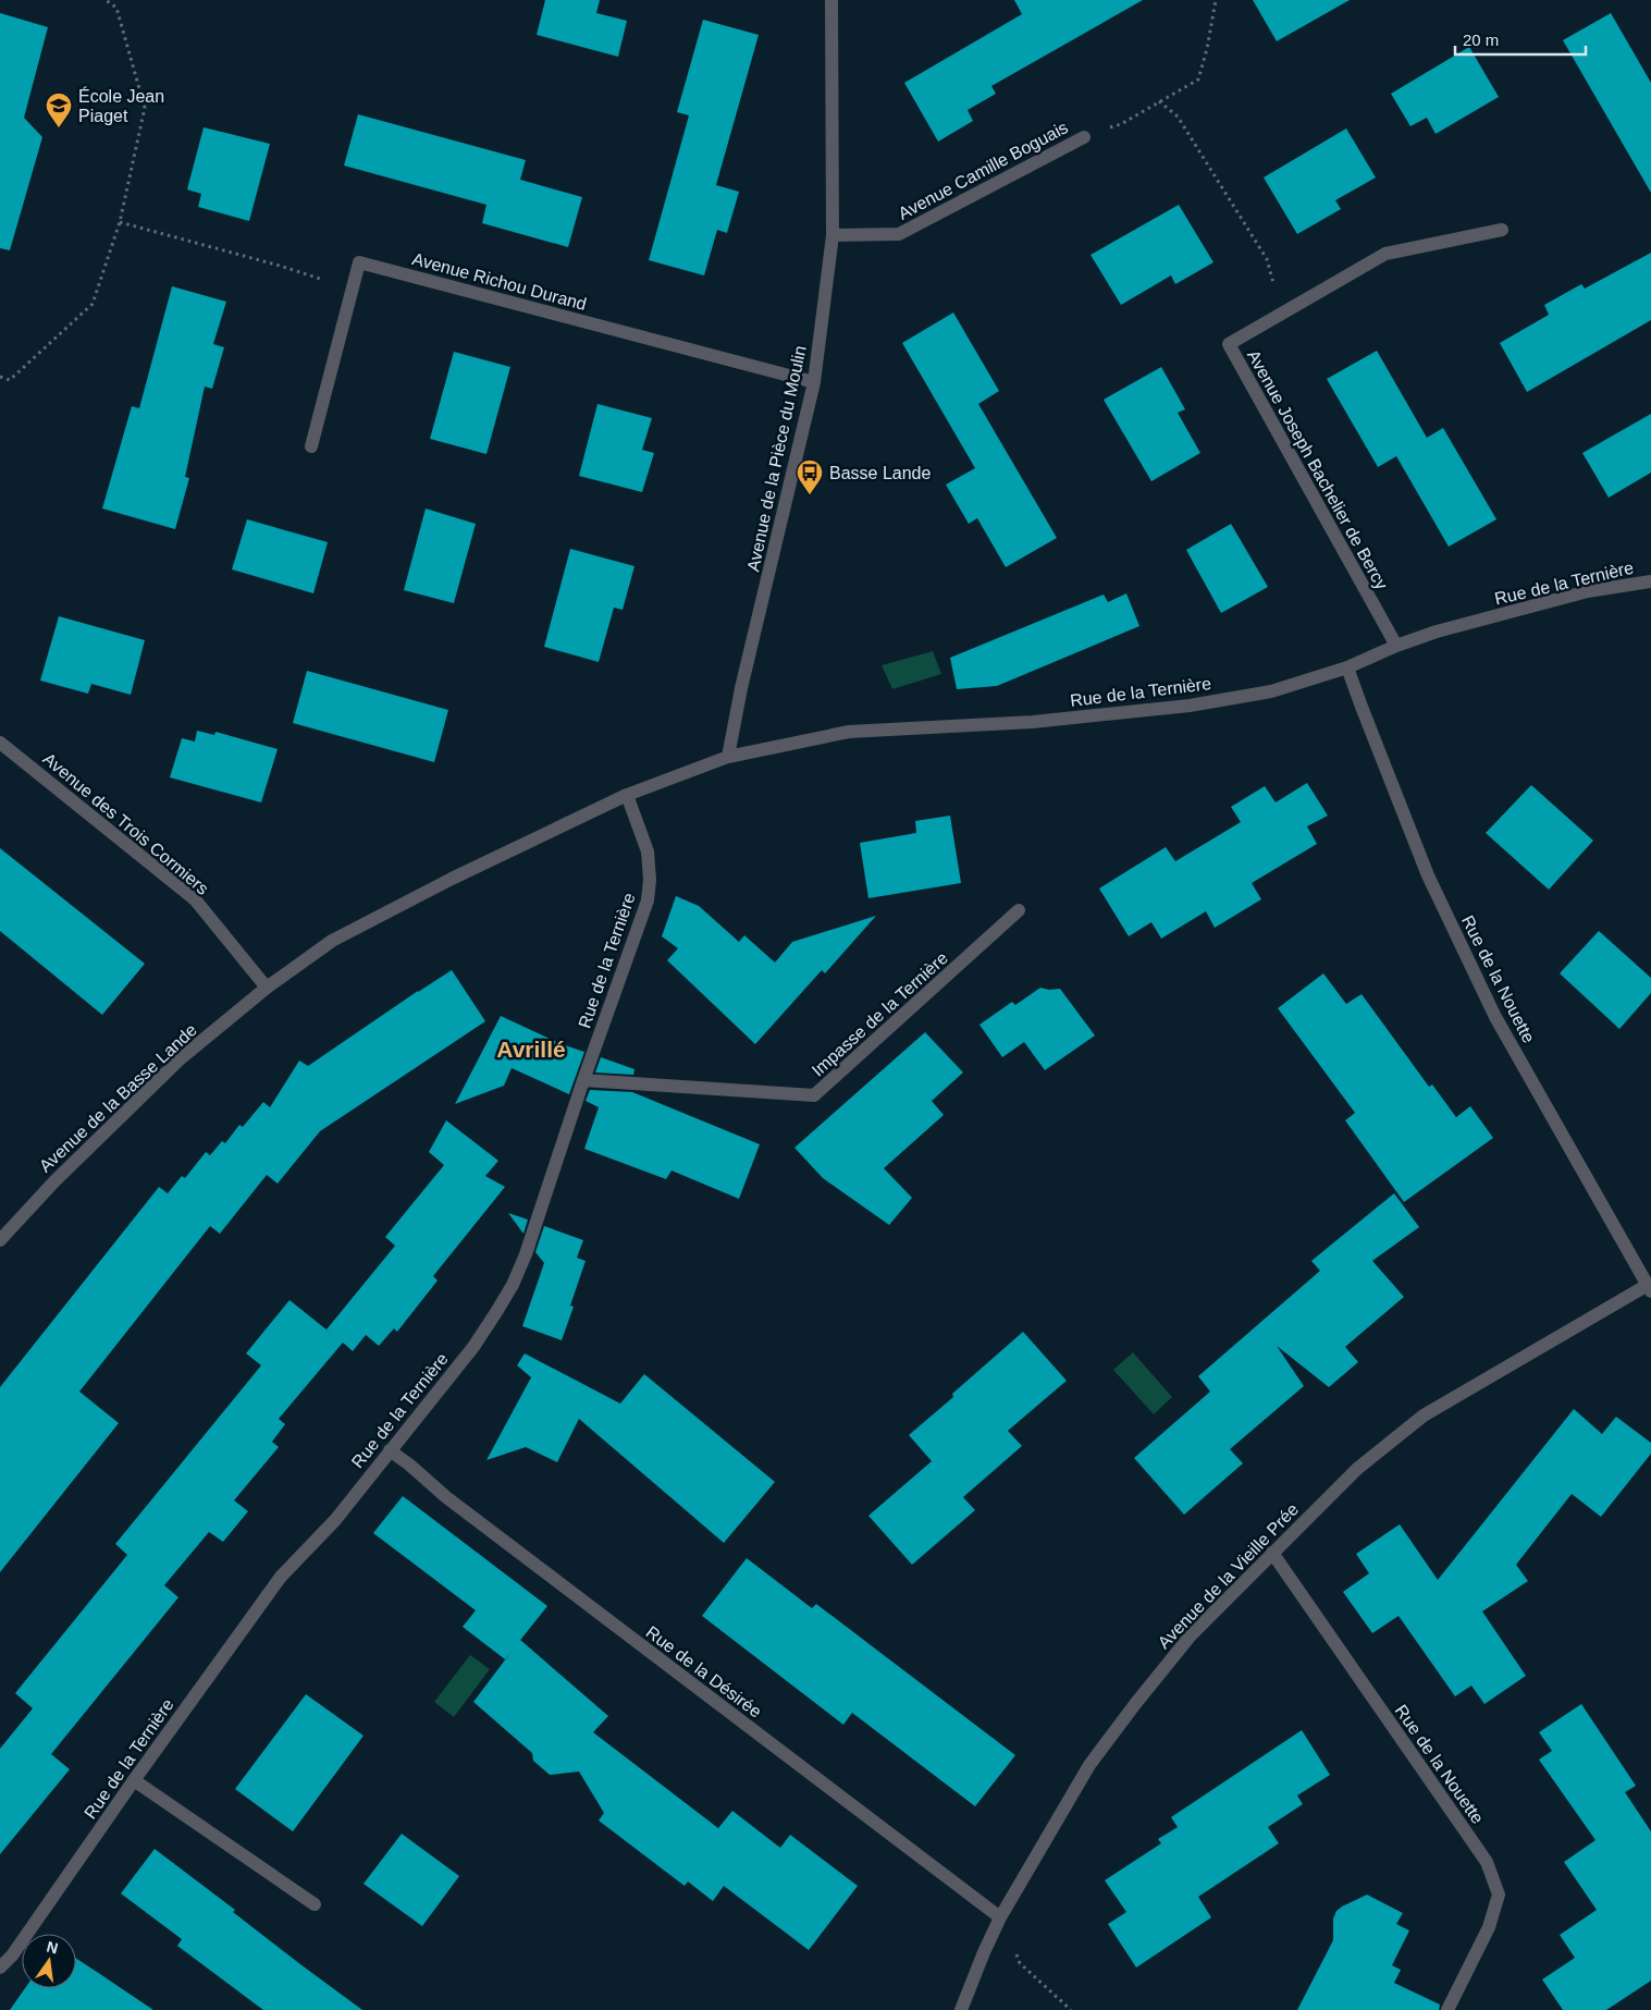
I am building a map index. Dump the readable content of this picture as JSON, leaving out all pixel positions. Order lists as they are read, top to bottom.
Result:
{
  "streets": {
    "street": [
      "Avenue Camille Boguais",
      "Avenue Richou Durand",
      "Avenue de la Pièce du Moulin",
      "Avenue Joseph Bachelier de Bercy",
      "Rue de la Ternière",
      "Avenue des Trois Cormiers",
      "Rue de la Nouette",
      "Impasse de la Ternière",
      "Avenue de la Basse Lande",
      "Avenue de la Vieille Prée",
      "Rue de la Désirée"
    ]
  },
  "crossings": [
    ["Avenue Camille Boguais", "Avenue de la Pièce du Moulin"],
    ["Avenue Richou Durand", "Avenue de la Pièce du Moulin"],
    ["Avenue de la Pièce du Moulin", "Rue de la Ternière"],
    ["Avenue Joseph Bachelier de Bercy", "Rue de la Ternière"],
    ["Rue de la Ternière", "Avenue des Trois Cormiers"],
    ["Rue de la Ternière", "Rue de la Nouette"],
    ["Rue de la Ternière", "Impasse de la Ternière"],
    ["Rue de la Ternière", "Avenue de la Basse Lande"],
    ["Rue de la Ternière", "Rue de la Désirée"],
    ["Avenue des Trois Cormiers", "Avenue de la Basse Lande"],
    ["Rue de la Nouette", "Avenue de la Vieille Prée"],
    ["Avenue de la Vieille Prée", "Rue de la Désirée"]
  ],
  "districts": ["Avrillé"],
  "places": {
    "school or university": ["École Jean Piaget"],
    "bus stop": ["Basse Lande"]
  },
  "scale_bar": "20 m",
  "north": "top"
}
